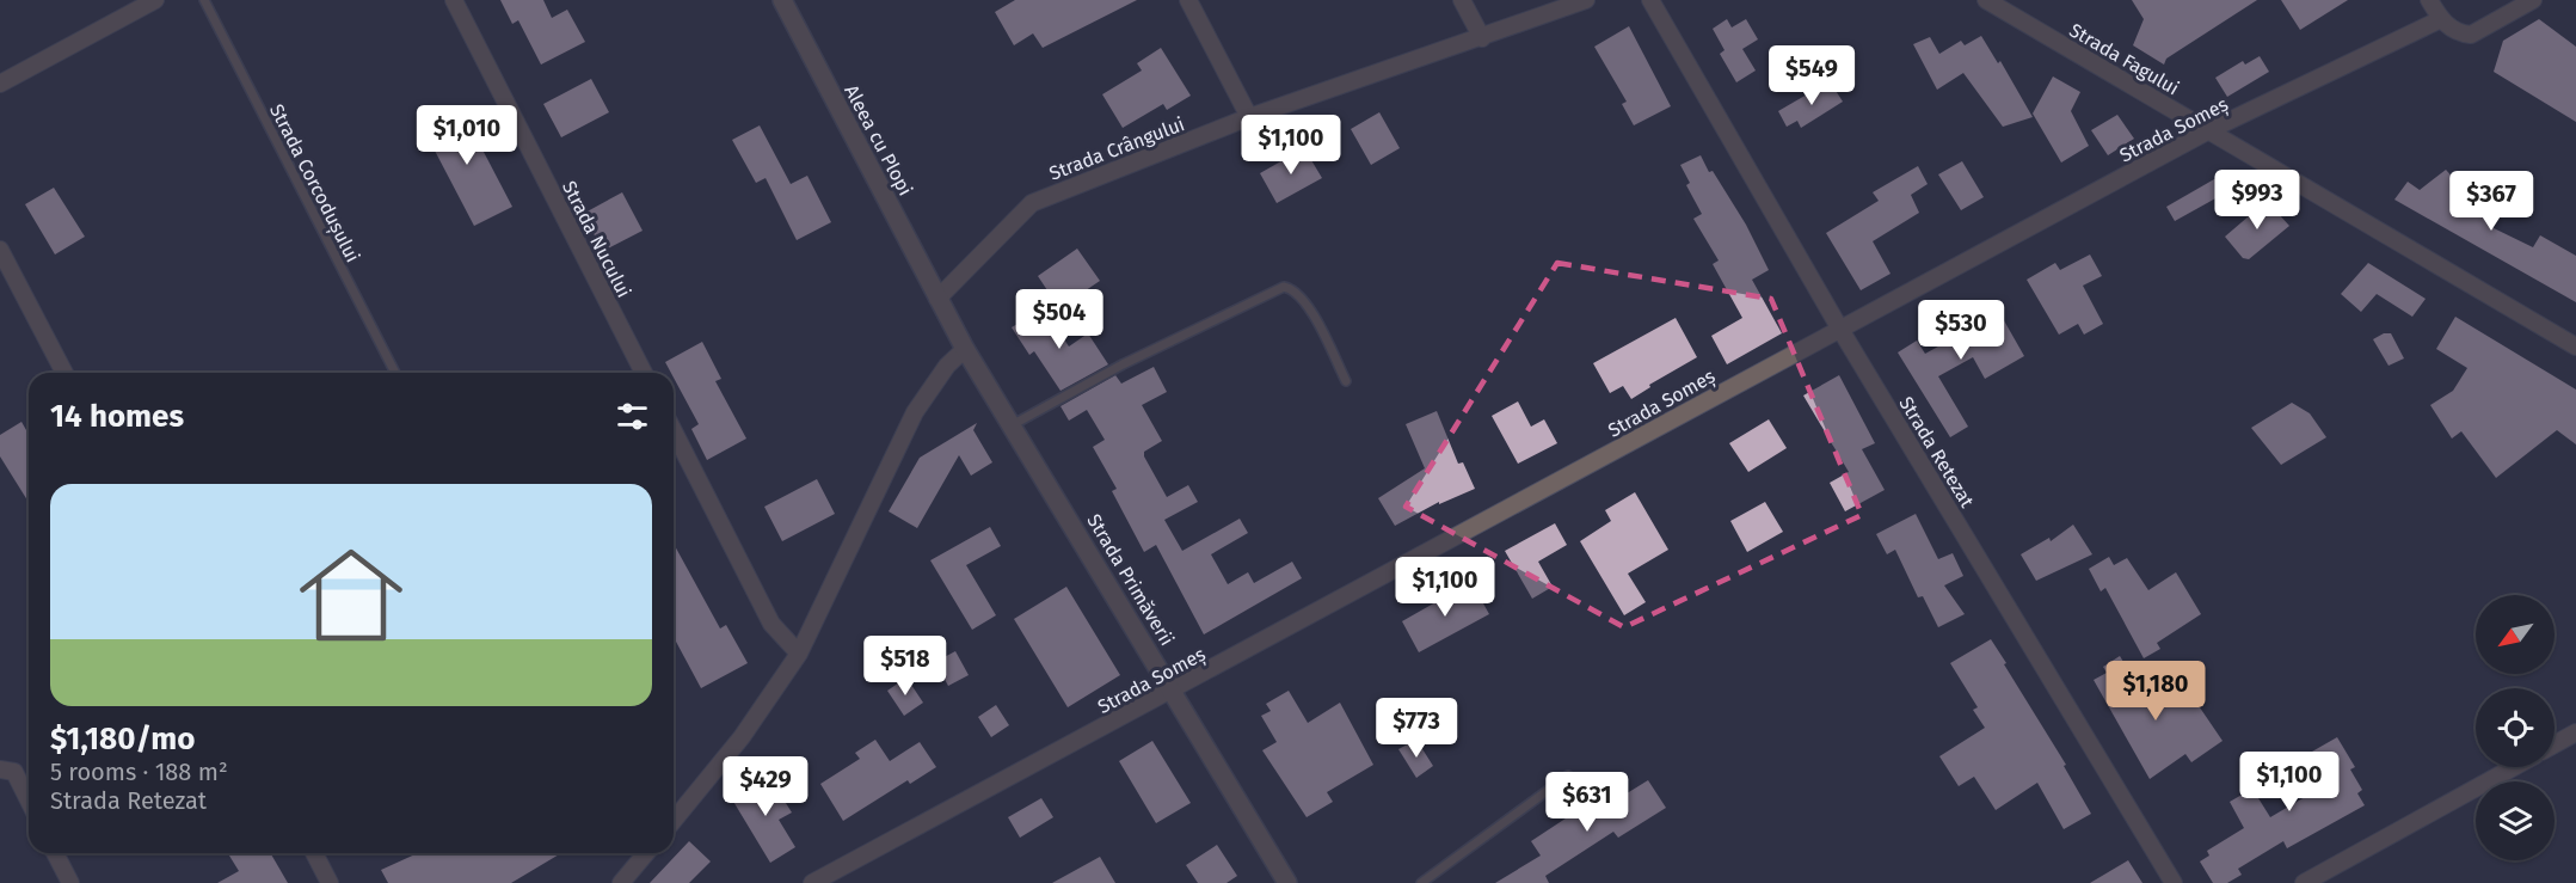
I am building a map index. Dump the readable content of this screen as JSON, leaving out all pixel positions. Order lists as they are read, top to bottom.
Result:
{
  "streets": {
    "street": [
      "Strada Fagului",
      "Strada Someș",
      "Aleea cu Plopi",
      "Strada Crângului",
      "Strada Nucului",
      "Strada Retezat",
      "Strada Primăverii"
    ],
    "lane": ["Strada Corcodușului"]
  },
  "crossings": [
    ["Strada Fagului", "Strada Someș"],
    ["Strada Someș", "Strada Retezat"],
    ["Strada Someș", "Strada Primăverii"],
    ["Aleea cu Plopi", "Strada Crângului"],
    ["Aleea cu Plopi", "Strada Primăverii"],
    ["Strada Crângului", "Strada Primăverii"]
  ],
  "north": "bottom left",
  "page": {
    "price": [
      "$549",
      "$1,010",
      "$1,100",
      "$993",
      "$367",
      "$504",
      "$530",
      "$1,100",
      "$518",
      "$1,180",
      "$773",
      "$1,100",
      "$429",
      "$631"
    ],
    "heading": "14 homes",
    "list": [
      {
        "name": "$1,180/mo",
        "note": "5 rooms · 188 m² · Strada Retezat"
      }
    ]
  }
}
